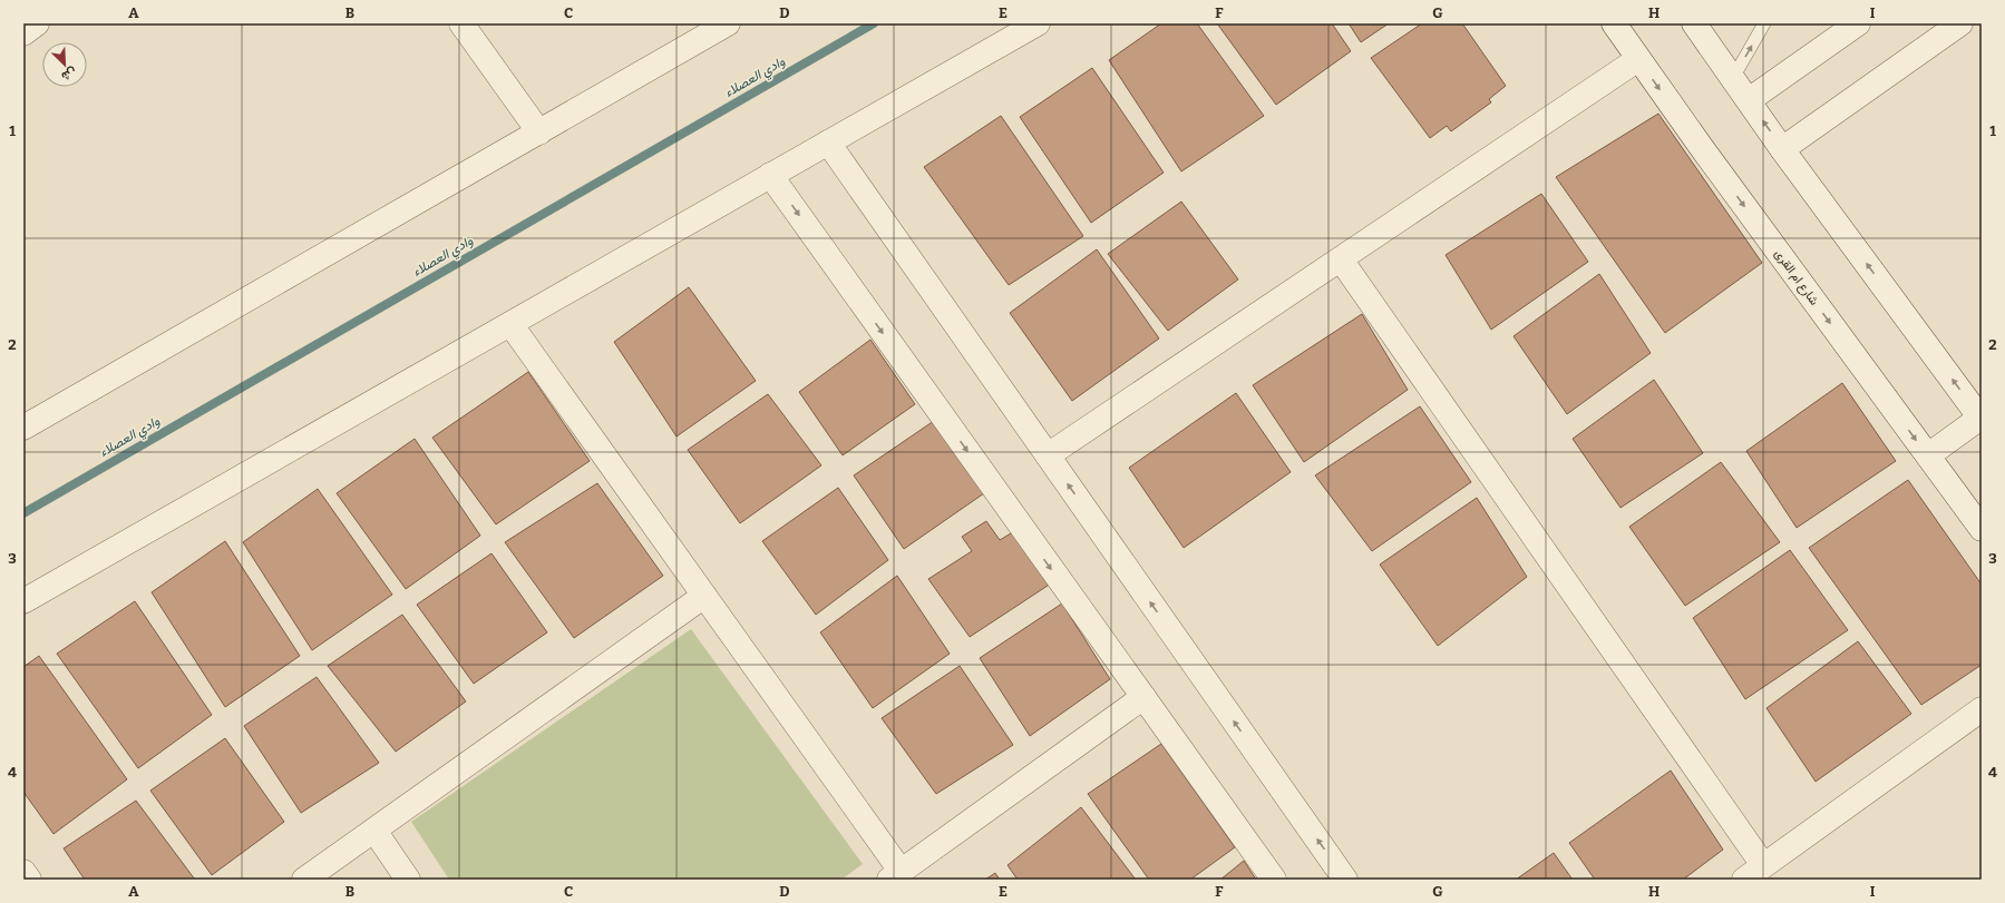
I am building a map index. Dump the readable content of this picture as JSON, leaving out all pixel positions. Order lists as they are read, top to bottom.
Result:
{
  "streets": {
    "street": ["شارع ام القرى"]
  },
  "water": ["وادي العصلاء"],
  "north": "bottom right",
  "grid": {
    "columns": [
      "A",
      "B",
      "C",
      "D",
      "E",
      "F",
      "G",
      "H",
      "I"
    ],
    "rows": [
      "1",
      "2",
      "3",
      "4"
    ]
  }
}
